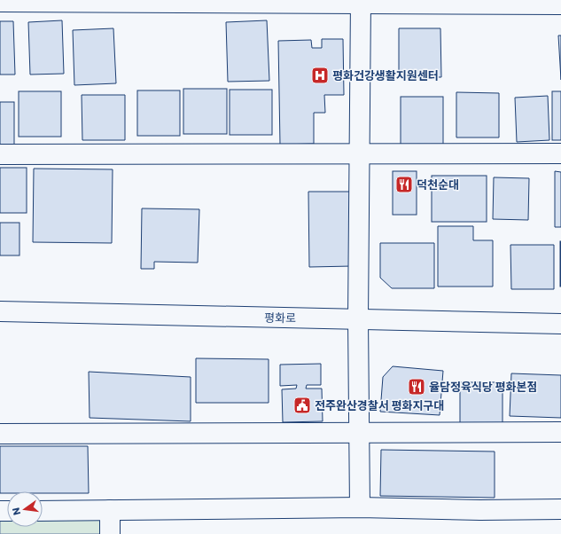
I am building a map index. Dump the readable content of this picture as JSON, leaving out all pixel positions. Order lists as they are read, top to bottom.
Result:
{
  "streets": {
    "street": ["평화로"]
  },
  "places": {
    "hospital": ["평화건강생활지원센터"],
    "restaurant": ["덕천순대", "율담정육식당 평화본점"],
    "public building": ["전주완산경찰서 평화지구대"]
  },
  "north": "left"
}
